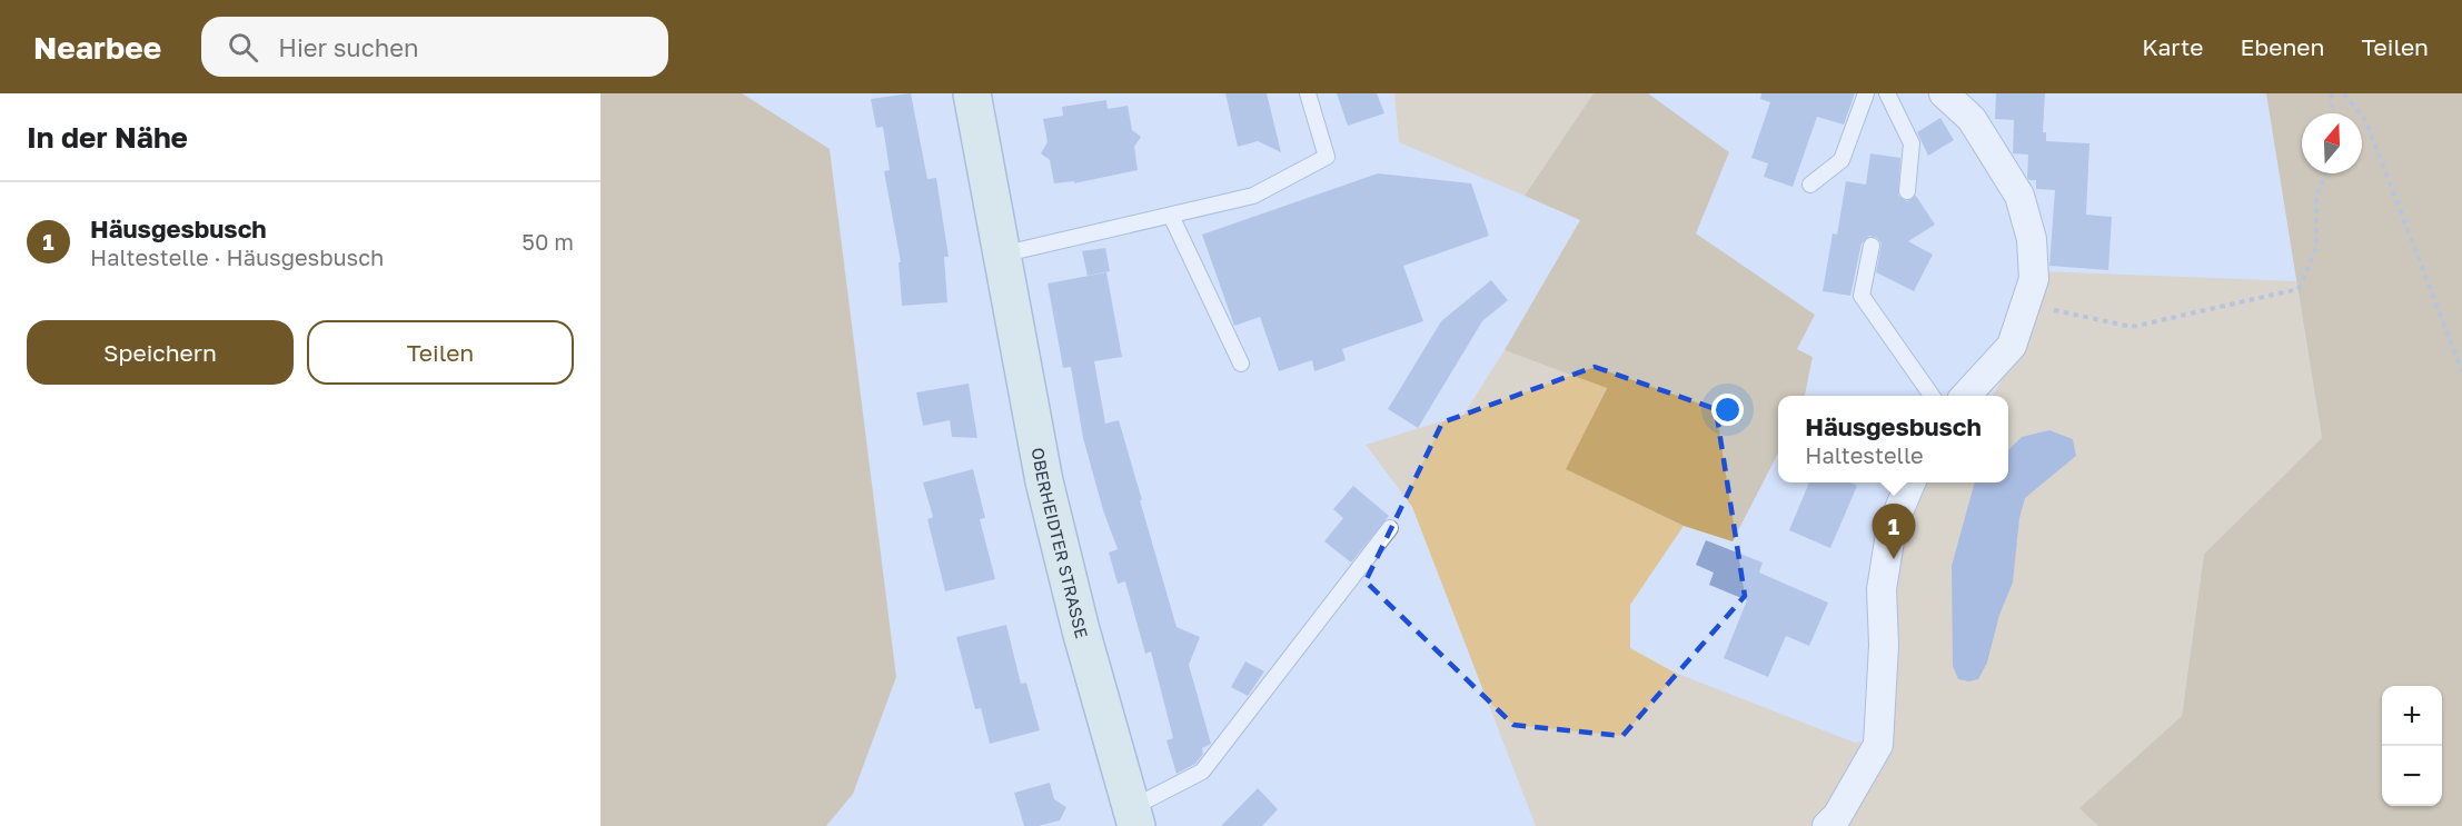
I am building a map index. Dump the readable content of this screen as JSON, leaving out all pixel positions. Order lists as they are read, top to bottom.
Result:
{
  "streets": {
    "street": ["OBERHEIDTER STRASSE"]
  },
  "north": "top",
  "page": {
    "header": "Nearbee",
    "search": "Hier suchen",
    "nav": ["Karte", "Ebenen", "Teilen"],
    "heading": "In der Nähe",
    "list": [
      {
        "mark": "1",
        "name": "Häusgesbusch",
        "note": "Haltestelle · Häusgesbusch",
        "value": "50 m"
      }
    ],
    "buttons": ["Speichern", "Teilen"],
    "popup": ["Häusgesbusch", "Haltestelle"],
    "pins": "1",
    "map_buttons": ["+", "−"]
  }
}
